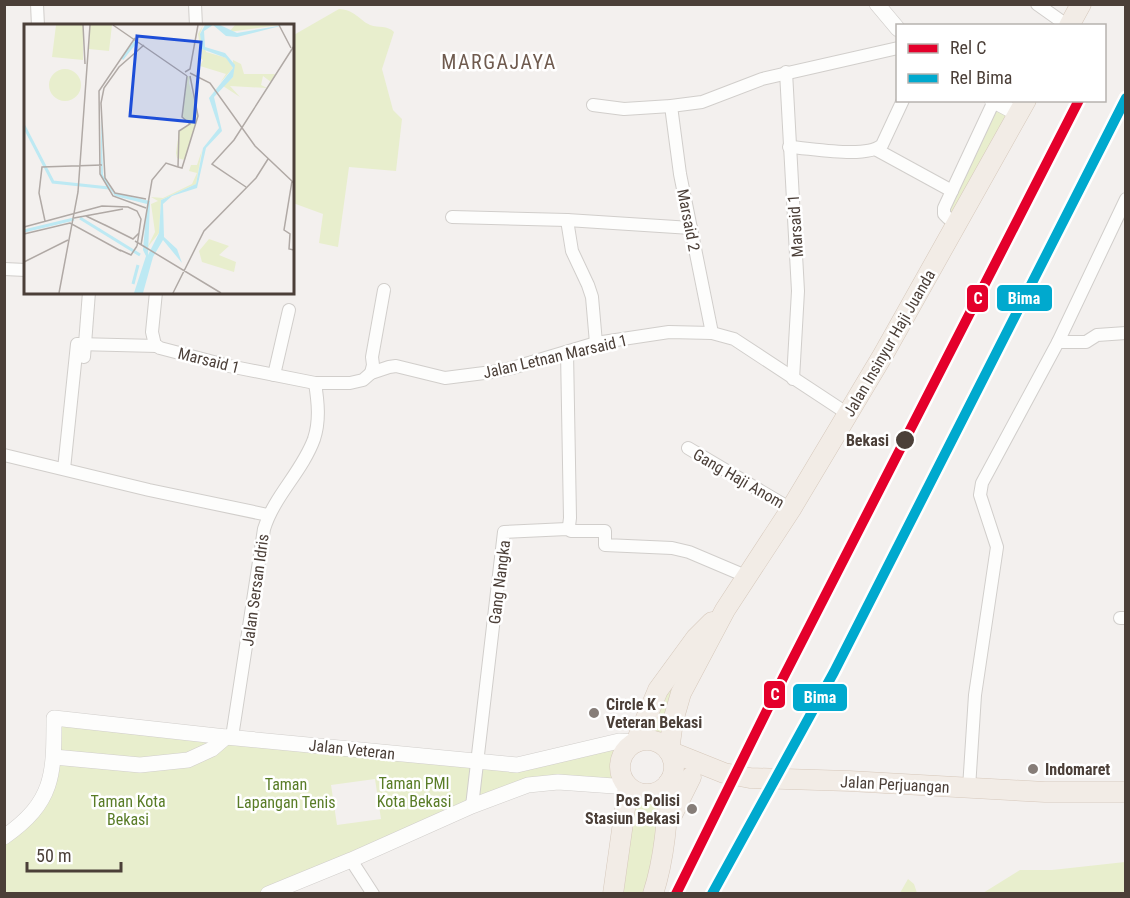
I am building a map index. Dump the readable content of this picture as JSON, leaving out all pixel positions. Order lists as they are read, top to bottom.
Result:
{
  "streets": {
    "main road": ["Jalan Insinyur Haji Juanda", "Jalan Perjuangan"],
    "street": [
      "Marsaid 2",
      "Marsaid 1",
      "Jalan Letnan Marsaid 1",
      "Gang Haji Anom",
      "Gang Nangka",
      "Jalan Sersan Idris",
      "Jalan Veteran"
    ]
  },
  "crossings": [
    ["Marsaid 2", "Jalan Letnan Marsaid 1"],
    ["Marsaid 1", "Jalan Letnan Marsaid 1"],
    ["Marsaid 1", "Jalan Sersan Idris"],
    ["Jalan Insinyur Haji Juanda", "Jalan Letnan Marsaid 1"],
    ["Jalan Insinyur Haji Juanda", "Gang Haji Anom"],
    ["Jalan Insinyur Haji Juanda", "Jalan Veteran"],
    ["Jalan Insinyur Haji Juanda", "Jalan Perjuangan"],
    ["Jalan Letnan Marsaid 1", "Jalan Sersan Idris"],
    ["Gang Nangka", "Jalan Veteran"],
    ["Jalan Sersan Idris", "Jalan Veteran"],
    ["Jalan Veteran", "Jalan Perjuangan"]
  ],
  "districts": ["MARGAJAYA"],
  "parks": ["Taman PMI Kota Bekasi", "Taman Lapangan Tenis", "Taman Kota Bekasi"],
  "places": [
    "Bekasi",
    "Circle K - Veteran Bekasi",
    "Indomaret",
    "Pos Polisi Stasiun Bekasi"
  ],
  "lines": ["rail line Bima", "rail line C"],
  "legend": ["Rel C", "Rel Bima"],
  "scale_bar": "50 m"
}
